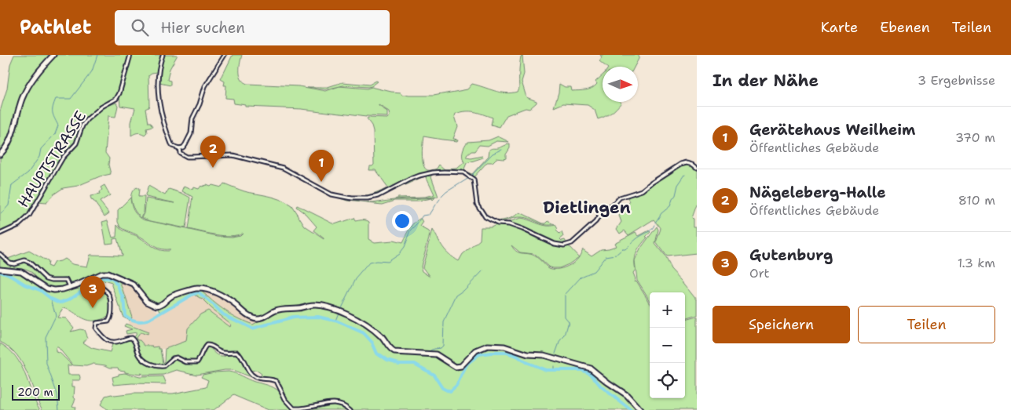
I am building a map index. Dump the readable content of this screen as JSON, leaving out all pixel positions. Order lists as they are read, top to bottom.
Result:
{
  "streets": {
    "street": ["HAUPTSTRASSE"]
  },
  "districts": ["Dietlingen"],
  "scale_bar": "200 m",
  "north": "right",
  "page": {
    "header": "Pathlet",
    "search": "Hier suchen",
    "nav": ["Karte", "Ebenen", "Teilen"],
    "heading": ["In der Nähe", "3 Ergebnisse"],
    "list": [
      {
        "mark": "1",
        "name": "Gerätehaus Weilheim",
        "note": "Öffentliches Gebäude",
        "value": "370 m"
      },
      {
        "mark": "2",
        "name": "Nägeleberg-Halle",
        "note": "Öffentliches Gebäude",
        "value": "810 m"
      },
      {
        "mark": "3",
        "name": "Gutenburg",
        "note": "Ort",
        "value": "1.3 km"
      }
    ],
    "pins": ["2", "1", "3"],
    "map_buttons": ["+", "−"],
    "buttons": ["Speichern", "Teilen"],
    "scale": "200 m"
  }
}
